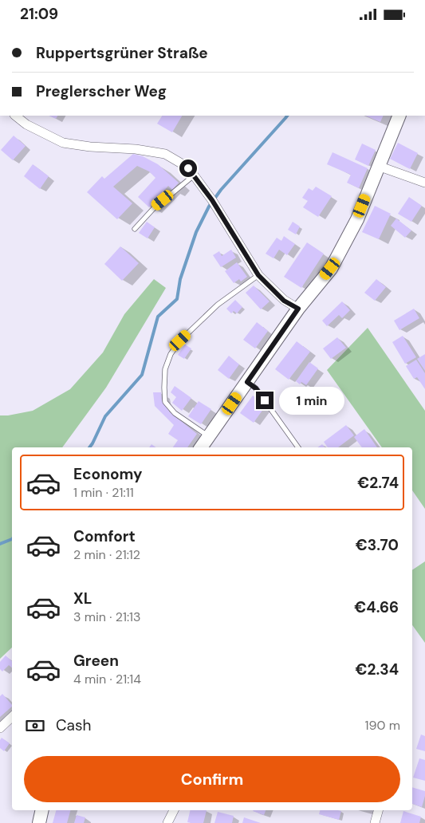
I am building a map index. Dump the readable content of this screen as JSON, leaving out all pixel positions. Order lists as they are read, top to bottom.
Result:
{
  "page": {
    "status": "21:09",
    "banner": ["Ruppertsgrüner Straße", "Preglerscher Weg"],
    "bubble": "1 min",
    "list": [
      {
        "name": "Economy",
        "note": "1 min · 21:11",
        "value": "€2.74"
      },
      {
        "name": "Comfort",
        "note": "2 min · 21:12",
        "value": "€3.70"
      },
      {
        "name": "XL",
        "note": "3 min · 21:13",
        "value": "€4.66"
      },
      {
        "name": "Green",
        "note": "4 min · 21:14",
        "value": "€2.34"
      }
    ],
    "pay": ["Cash", "190 m"],
    "buttons": "Confirm"
  }
}
